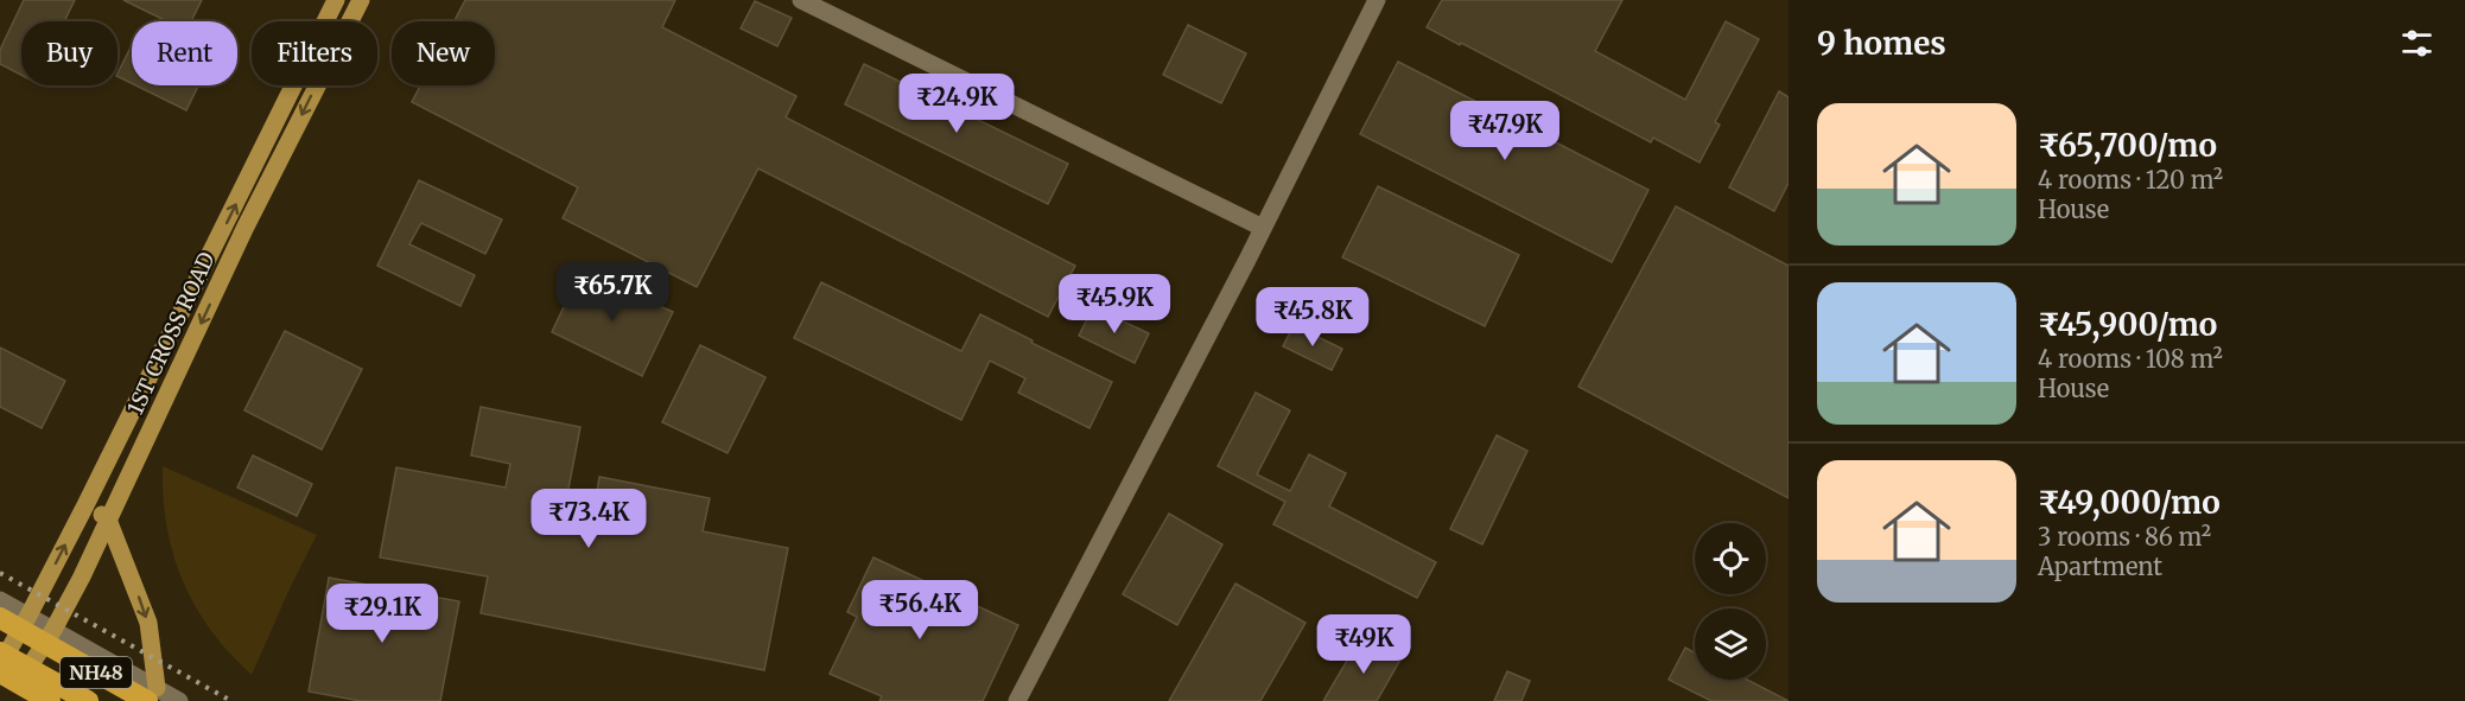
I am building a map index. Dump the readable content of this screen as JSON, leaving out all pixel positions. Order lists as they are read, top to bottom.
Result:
{
  "streets": {
    "highway": ["NH48"],
    "main road": ["1ST CROSS ROAD"]
  },
  "crossings": [
    ["1ST CROSS ROAD", "NH48"]
  ],
  "page": {
    "heading": "9 homes",
    "chip": [
      "Buy",
      "Rent",
      "Filters",
      "New"
    ],
    "price": [
      "₹24.9K",
      "₹47.9K",
      "₹65.7K",
      "₹45.9K",
      "₹45.8K",
      "₹73.4K",
      "₹56.4K",
      "₹29.1K",
      "₹49K"
    ],
    "list": [
      {
        "name": "₹65,700/mo",
        "note": "4 rooms · 120 m² · House"
      },
      {
        "name": "₹45,900/mo",
        "note": "4 rooms · 108 m² · House"
      },
      {
        "name": "₹49,000/mo",
        "note": "3 rooms · 86 m² · Apartment"
      }
    ]
  }
}
